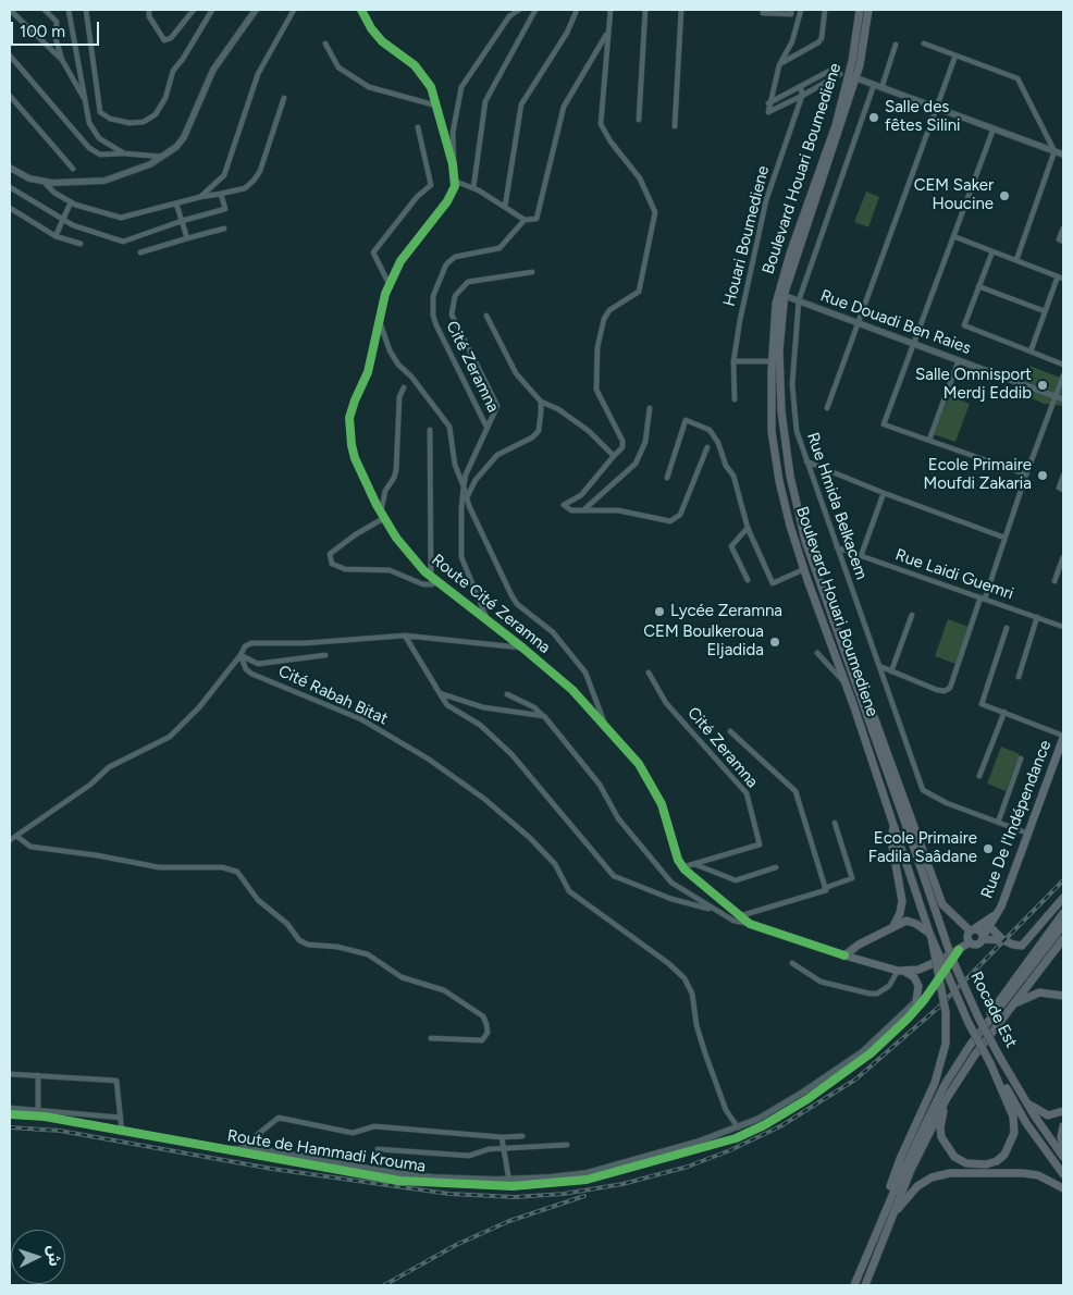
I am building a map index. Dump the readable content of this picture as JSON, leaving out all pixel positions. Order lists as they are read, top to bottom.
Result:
{
  "streets": {
    "highway": ["Boulevard Houari Boumediene", "Rocade Est"],
    "main road": ["Rue De l'Indépendance"],
    "street": [
      "Houari Boumediene",
      "Rue Douadi Ben Raies",
      "Cité Zeramna",
      "Rue Hmida Belkacem",
      "Rue Laidi Guemri",
      "Route Cité Zeramna",
      "Cité Rabah Bitat",
      "Route de Hammadi Krouma"
    ]
  },
  "crossings": [
    ["Boulevard Houari Boumediene", "Rue Douadi Ben Raies"],
    ["Boulevard Houari Boumediene", "Rocade Est"],
    ["Rue Douadi Ben Raies", "Rue Hmida Belkacem"],
    ["Cité Zeramna", "Route Cité Zeramna"],
    ["Rue Hmida Belkacem", "Rue Laidi Guemri"],
    ["Rue Hmida Belkacem", "Rue De l'Indépendance"],
    ["Route Cité Zeramna", "Cité Rabah Bitat"],
    ["Cité Rabah Bitat", "Route de Hammadi Krouma"]
  ],
  "places": [
    "Salle des fêtes Silini",
    "CEM Saker Houcine",
    "Salle Omnisport Merdj Eddib",
    "Ecole Primaire Moufdi Zakaria",
    "Lycée Zeramna",
    "CEM Boulkeroua Eljadida",
    "Ecole Primaire Fadila Saâdane"
  ],
  "scale_bar": "100 m",
  "north": "right"
}
